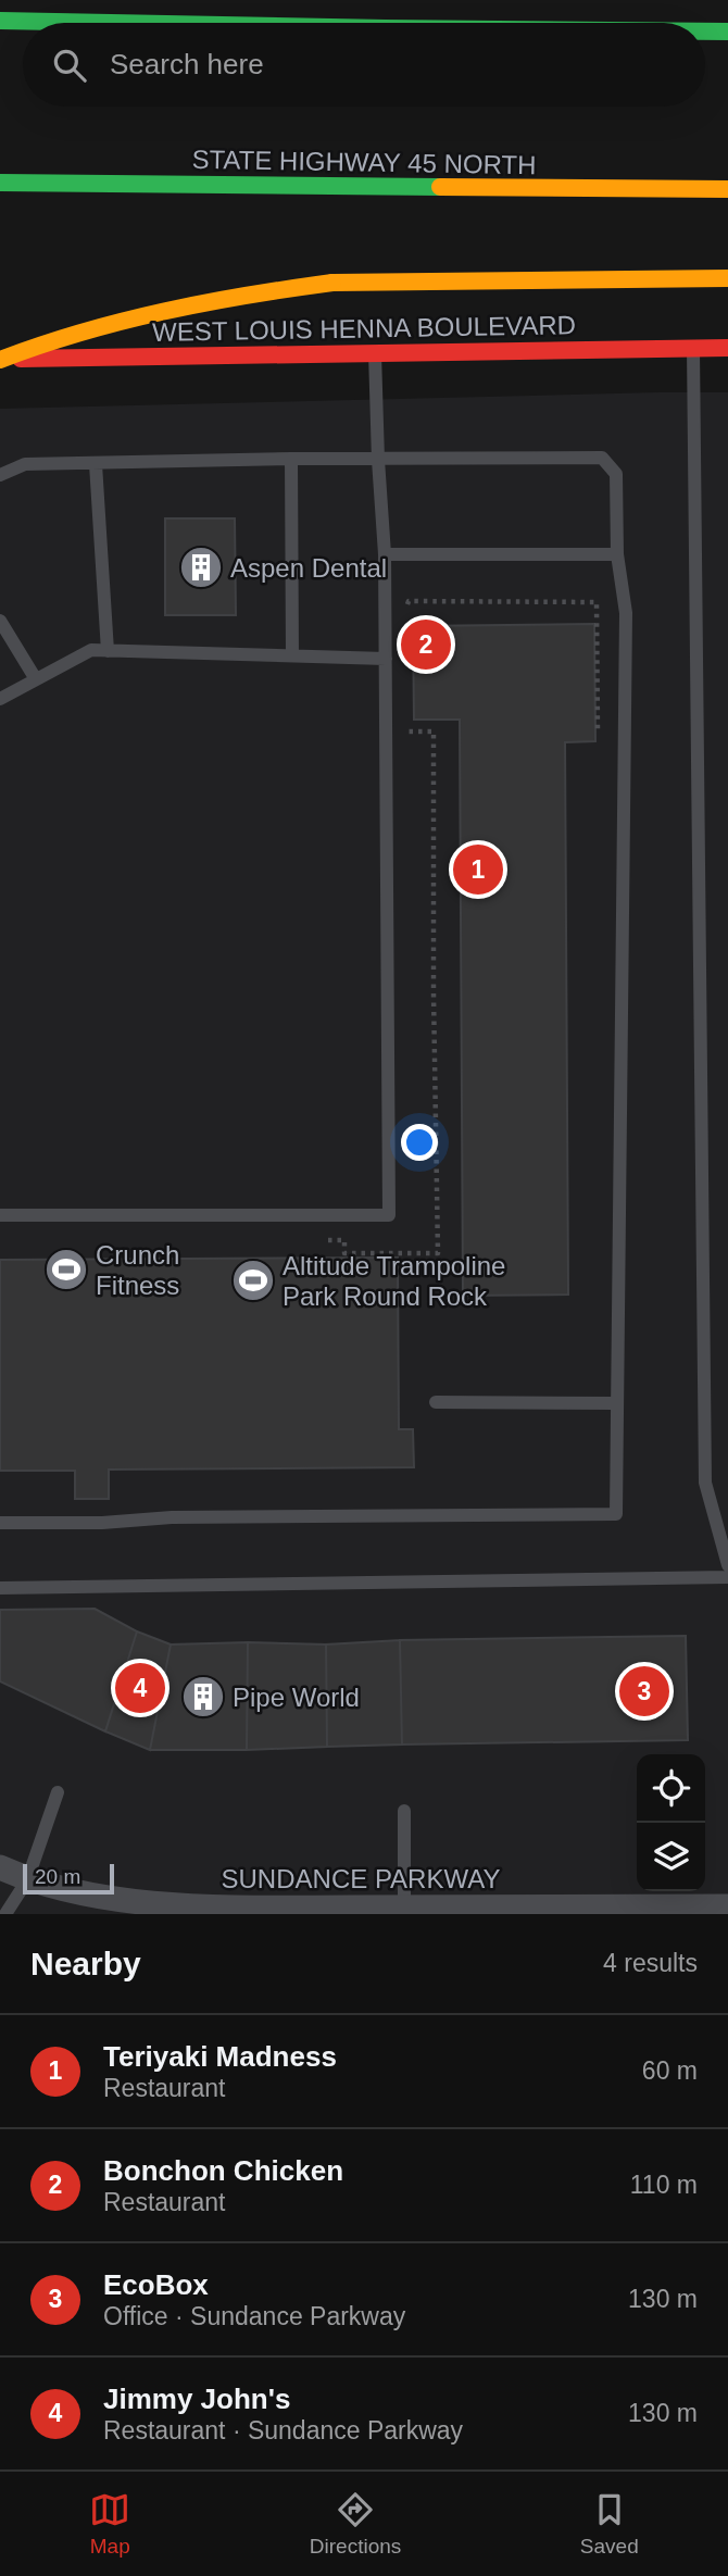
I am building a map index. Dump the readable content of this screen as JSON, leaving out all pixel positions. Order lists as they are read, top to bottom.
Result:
{
  "streets": {
    "main road": ["STATE HIGHWAY 45 NORTH", "WEST LOUIS HENNA BOULEVARD"],
    "street": ["SUNDANCE PARKWAY"]
  },
  "places": {
    "building": ["Aspen Dental", "Pipe World"],
    "sports": ["Crunch Fitness", "Altitude Trampoline Park Round Rock"]
  },
  "scale_bar": "20 m",
  "page": {
    "search": "Search here",
    "pins": [
      "2",
      "1",
      "4",
      "3"
    ],
    "scale": "20 m",
    "heading": ["Nearby", "4 results"],
    "list": [
      {
        "mark": "1",
        "name": "Teriyaki Madness",
        "note": "Restaurant",
        "value": "60 m"
      },
      {
        "mark": "2",
        "name": "Bonchon Chicken",
        "note": "Restaurant",
        "value": "110 m"
      },
      {
        "mark": "3",
        "name": "EcoBox",
        "note": "Office · Sundance Parkway",
        "value": "130 m"
      },
      {
        "mark": "4",
        "name": "Jimmy John's",
        "note": "Restaurant · Sundance Parkway",
        "value": "130 m"
      }
    ],
    "nav": ["Map", "Directions", "Saved"]
  }
}
